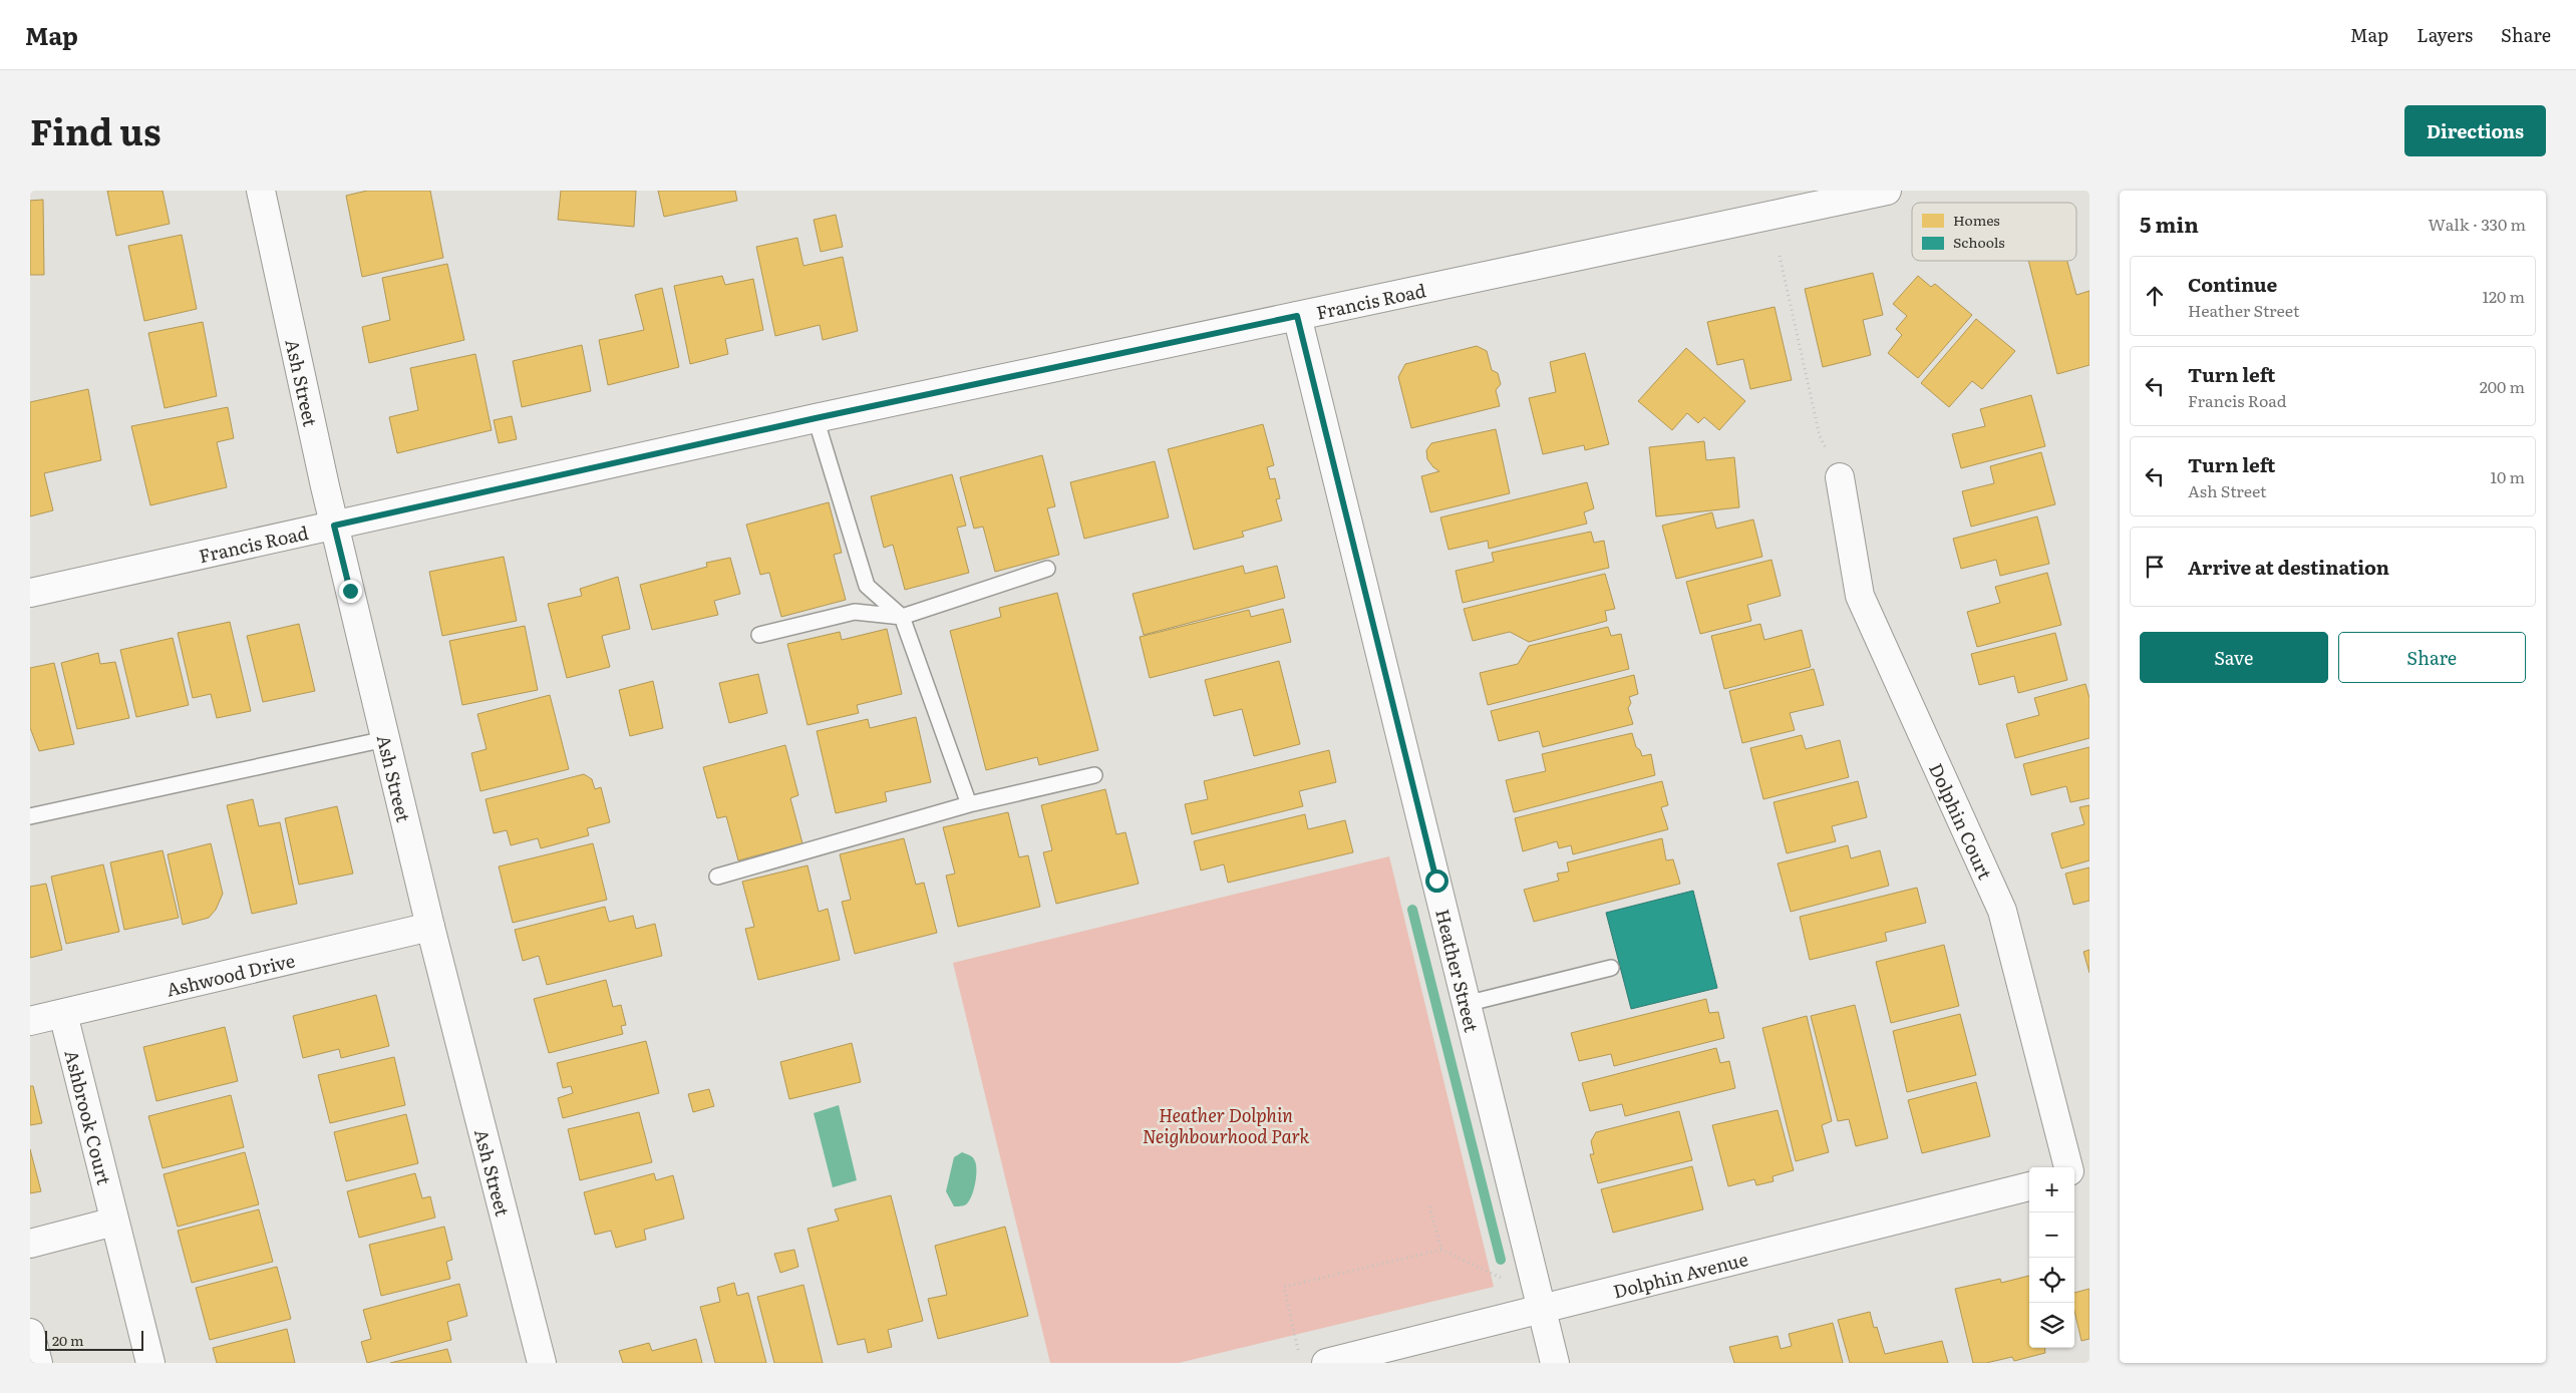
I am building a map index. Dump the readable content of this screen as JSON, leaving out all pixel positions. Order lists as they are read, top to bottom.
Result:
{
  "streets": {
    "street": [
      "Francis Road",
      "Ash Street",
      "Dolphin Court",
      "Heather Street",
      "Ashwood Drive",
      "Ashbrook Court",
      "Dolphin Avenue"
    ]
  },
  "crossings": [
    ["Francis Road", "Ash Street"],
    ["Francis Road", "Heather Street"],
    ["Ash Street", "Ashwood Drive"],
    ["Heather Street", "Dolphin Avenue"],
    ["Ashwood Drive", "Ashbrook Court"]
  ],
  "parks": ["Heather Dolphin Neighbourhood Park"],
  "legend": ["Homes", "Schools"],
  "scale_bar": "20 m",
  "page": {
    "header": "Map",
    "nav": ["Map", "Layers", "Share"],
    "title": "Find us",
    "buttons": [
      "Directions",
      ["Save", "Share"]
    ],
    "heading": ["5 min", "Walk · 330 m"],
    "list": [
      ["Continue", "Heather Street", "120 m"],
      ["Turn left", "Francis Road", "200 m"],
      ["Turn left", "Ash Street", "10 m"],
      "Arrive at destination"
    ],
    "map_buttons": ["+", "−"],
    "scale": "20 m"
  }
}
